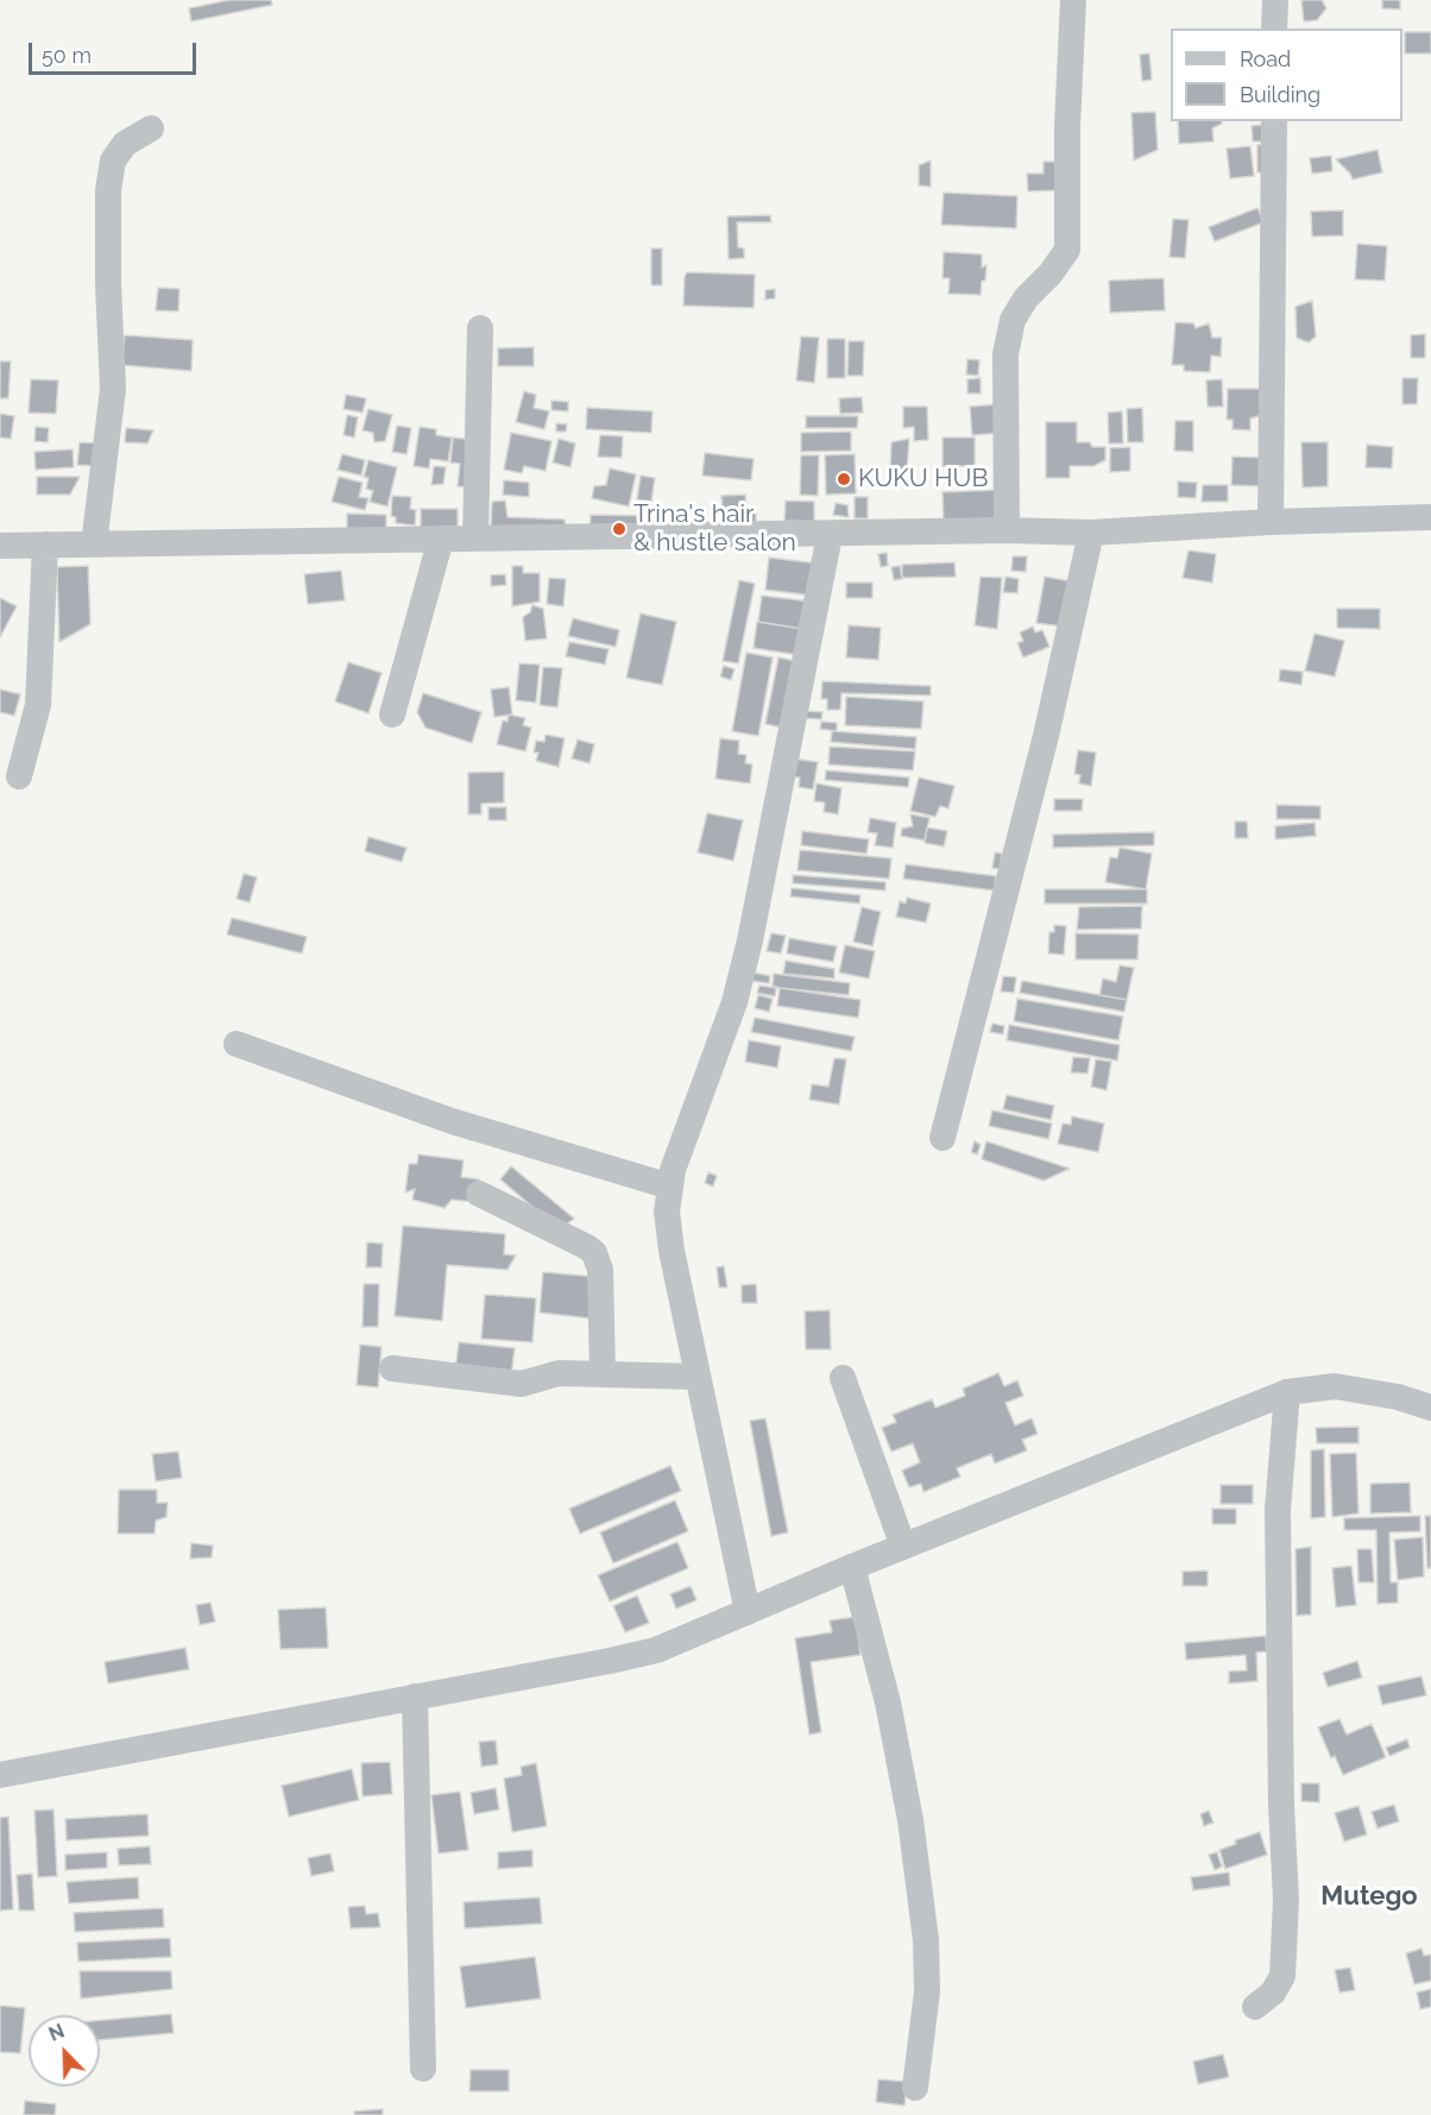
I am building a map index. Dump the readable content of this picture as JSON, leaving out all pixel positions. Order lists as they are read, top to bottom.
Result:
{
  "districts": ["Mutego"],
  "places": ["KUKU HUB", "Trina's hair & hustle salon"],
  "legend": ["Road", "Building"],
  "scale_bar": "50 m",
  "north": "top left"
}
